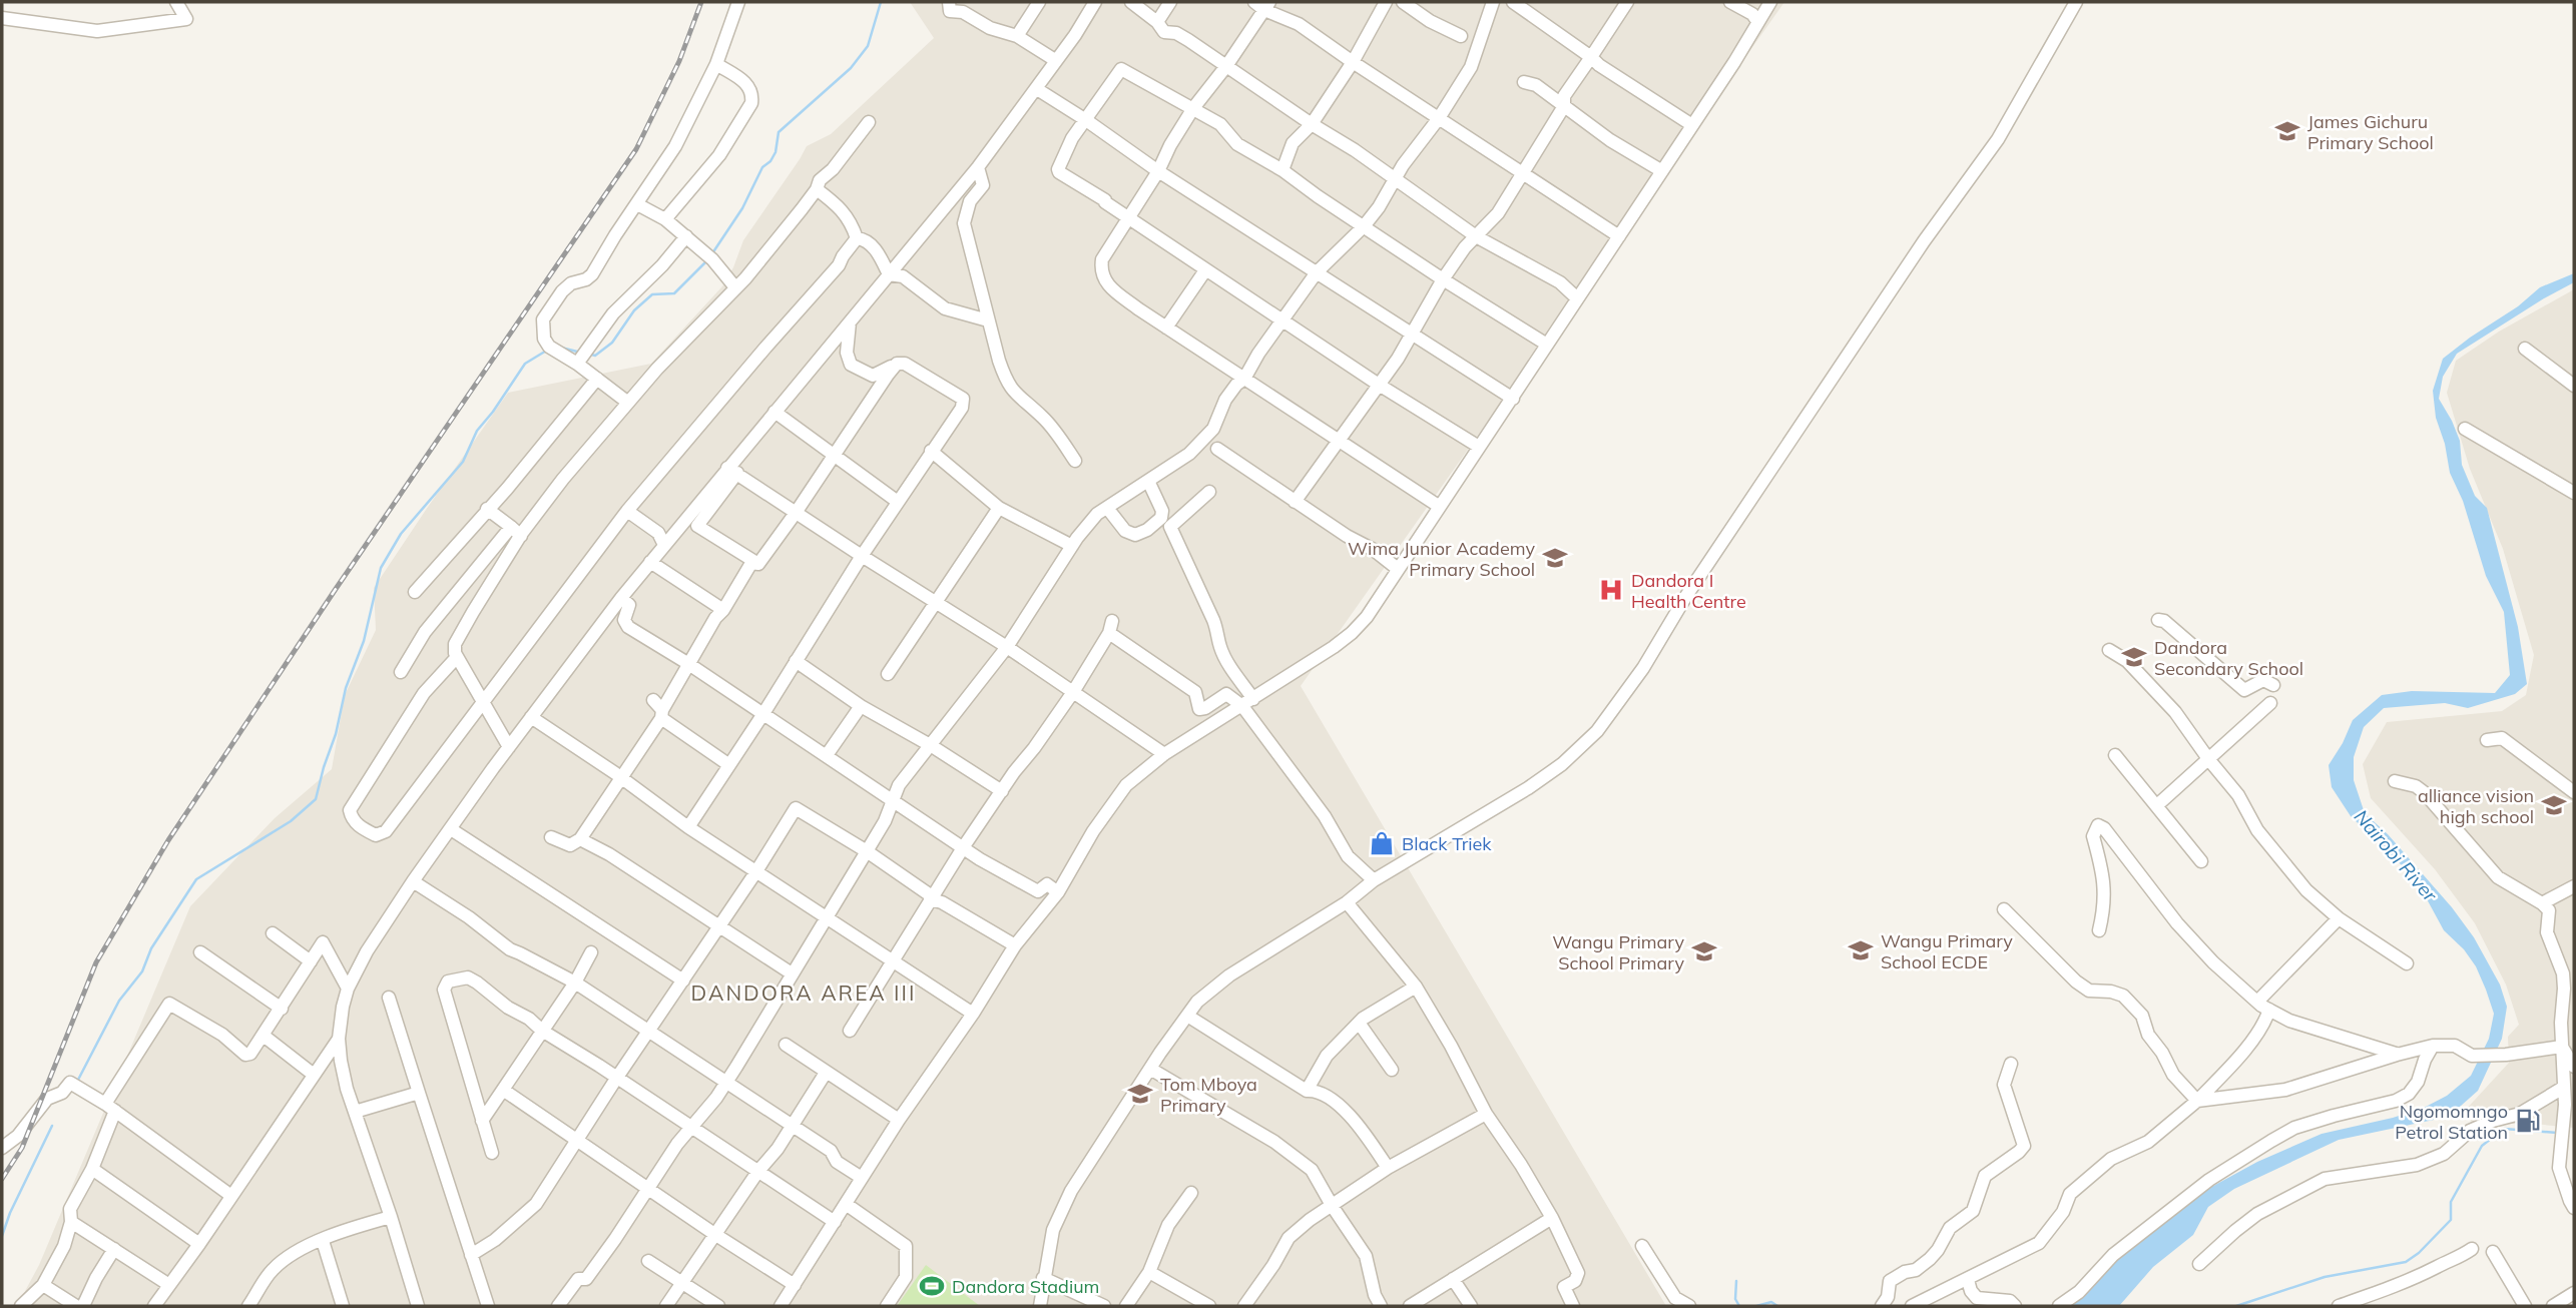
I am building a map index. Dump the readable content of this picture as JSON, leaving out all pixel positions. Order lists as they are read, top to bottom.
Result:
{
  "districts": ["DANDORA AREA III"],
  "water": ["Nairobi River"],
  "places": {
    "school or university": [
      "James Gichuru Primary School",
      "Wima Junior Academy Primary School",
      "Dandora Secondary School",
      "alliance vision high school",
      "Wangu Primary School ECDE",
      "Wangu Primary School Primary",
      "Tom Mboya Primary"
    ],
    "hospital": ["Dandora I Health Centre"],
    "shop": ["Black Triek"],
    "fuel station": ["Ngomomngo Petrol Station"],
    "sports": ["Dandora Stadium"]
  }
}
